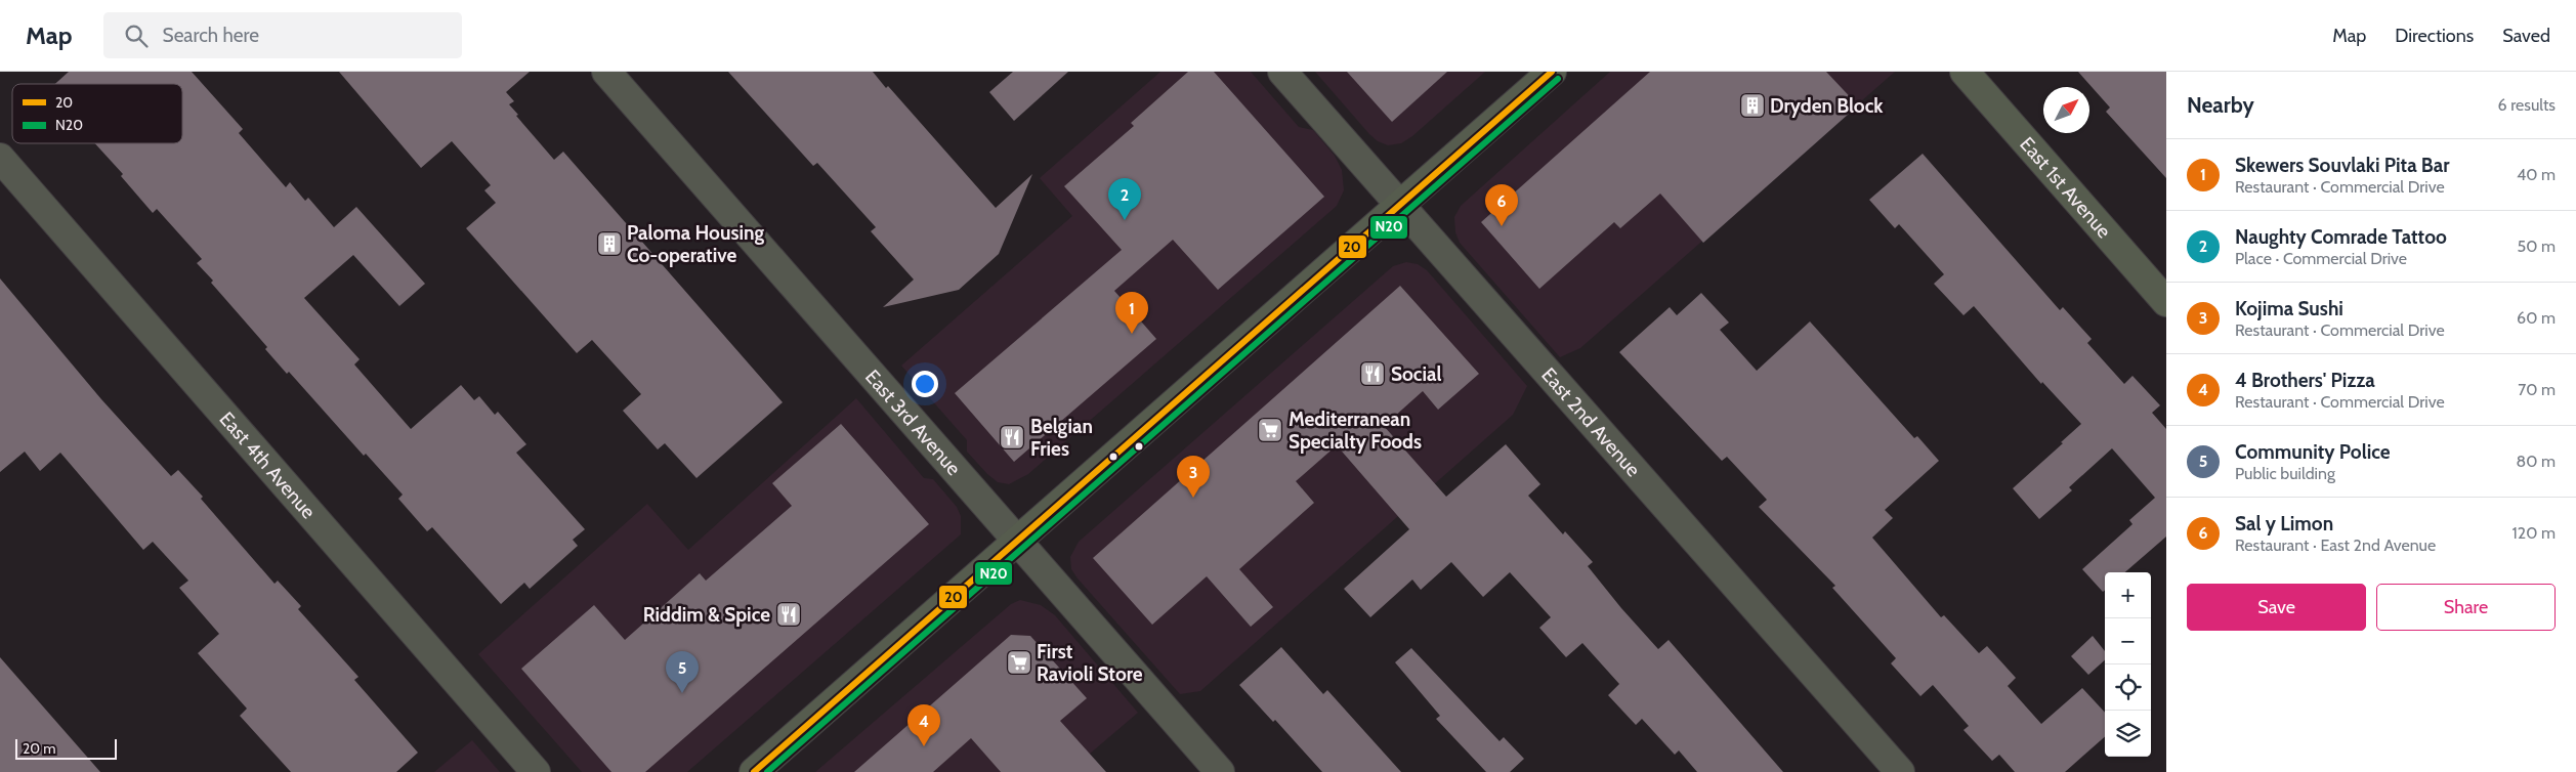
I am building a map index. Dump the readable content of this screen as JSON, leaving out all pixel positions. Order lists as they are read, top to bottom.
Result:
{
  "streets": {
    "street": [
      "East 1st Avenue",
      "East 2nd Avenue",
      "East 3rd Avenue",
      "East 4th Avenue"
    ]
  },
  "places": {
    "building": ["Dryden Block", "Paloma Housing Co-operative"],
    "restaurant": ["Social", "Belgian Fries", "Riddim & Spice"],
    "supermarket": ["Mediterranean Specialty Foods", "First Ravioli Store"]
  },
  "lines": ["transit line 20", "transit line N20"],
  "legend": ["20", "N20"],
  "scale_bar": "20 m",
  "north": "top right",
  "page": {
    "header": "Map",
    "search": "Search here",
    "nav": ["Map", "Directions", "Saved"],
    "heading": ["Nearby", "6 results"],
    "list": [
      {
        "mark": "1",
        "name": "Skewers Souvlaki Pita Bar",
        "note": "Restaurant · Commercial Drive",
        "value": "40 m"
      },
      {
        "mark": "2",
        "name": "Naughty Comrade Tattoo",
        "note": "Place · Commercial Drive",
        "value": "50 m"
      },
      {
        "mark": "3",
        "name": "Kojima Sushi",
        "note": "Restaurant · Commercial Drive",
        "value": "60 m"
      },
      {
        "mark": "4",
        "name": "4 Brothers' Pizza",
        "note": "Restaurant · Commercial Drive",
        "value": "70 m"
      },
      {
        "mark": "5",
        "name": "Community Police",
        "note": "Public building",
        "value": "80 m"
      },
      {
        "mark": "6",
        "name": "Sal y Limon",
        "note": "Restaurant · East 2nd Avenue",
        "value": "120 m"
      }
    ],
    "pins": [
      "2",
      "6",
      "1",
      "3",
      "5",
      "4"
    ],
    "buttons": ["Save", "Share"],
    "map_buttons": ["+", "−"],
    "scale": "20 m"
  }
}
